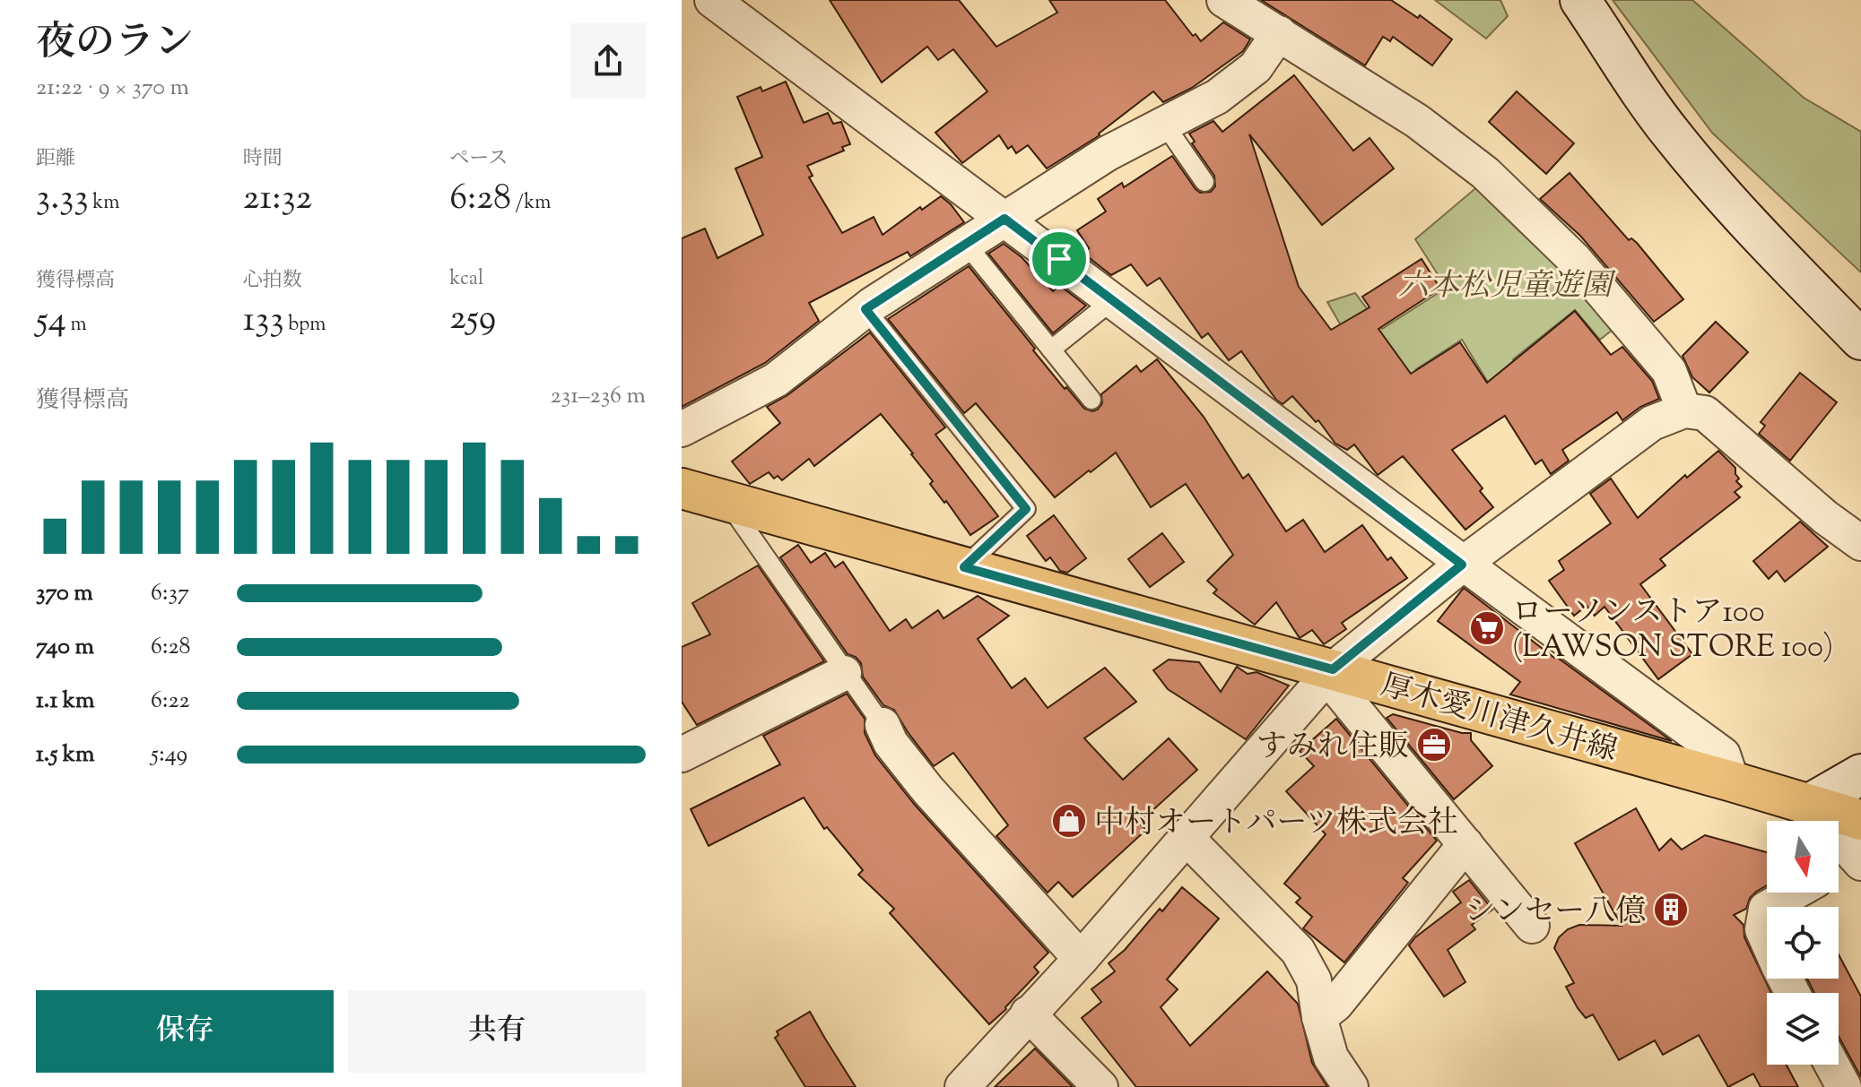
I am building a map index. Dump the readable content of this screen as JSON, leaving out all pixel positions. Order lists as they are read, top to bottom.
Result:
{
  "streets": {
    "main road": ["厚木愛川津久井線"]
  },
  "parks": ["六本松児童遊園"],
  "places": {
    "supermarket": ["ローソンストア100 (LAWSON STORE 100)"],
    "office": ["すみれ住販"],
    "shop": ["中村オートパーツ株式会社"],
    "building": ["シンセー八億"]
  },
  "north": "bottom",
  "page": {
    "heading": ["夜のラン", "21:22 · 9 × 370 m"],
    "stats": [
      ["距離", "3.33 km"],
      ["時間", "21:32"],
      ["ペース", "6:28 /km"],
      ["獲得標高", "54 m"],
      ["心拍数", "133 bpm"],
      ["kcal", "259"]
    ],
    "chart": ["獲得標高", "231–236 m"],
    "list": [
      {
        "name": "370 m",
        "note": "6:37"
      },
      {
        "name": "740 m",
        "note": "6:28"
      },
      {
        "name": "1.1 km",
        "note": "6:22"
      },
      {
        "name": "1.5 km",
        "note": "5:49"
      }
    ],
    "buttons": ["保存", "共有"]
  }
}
